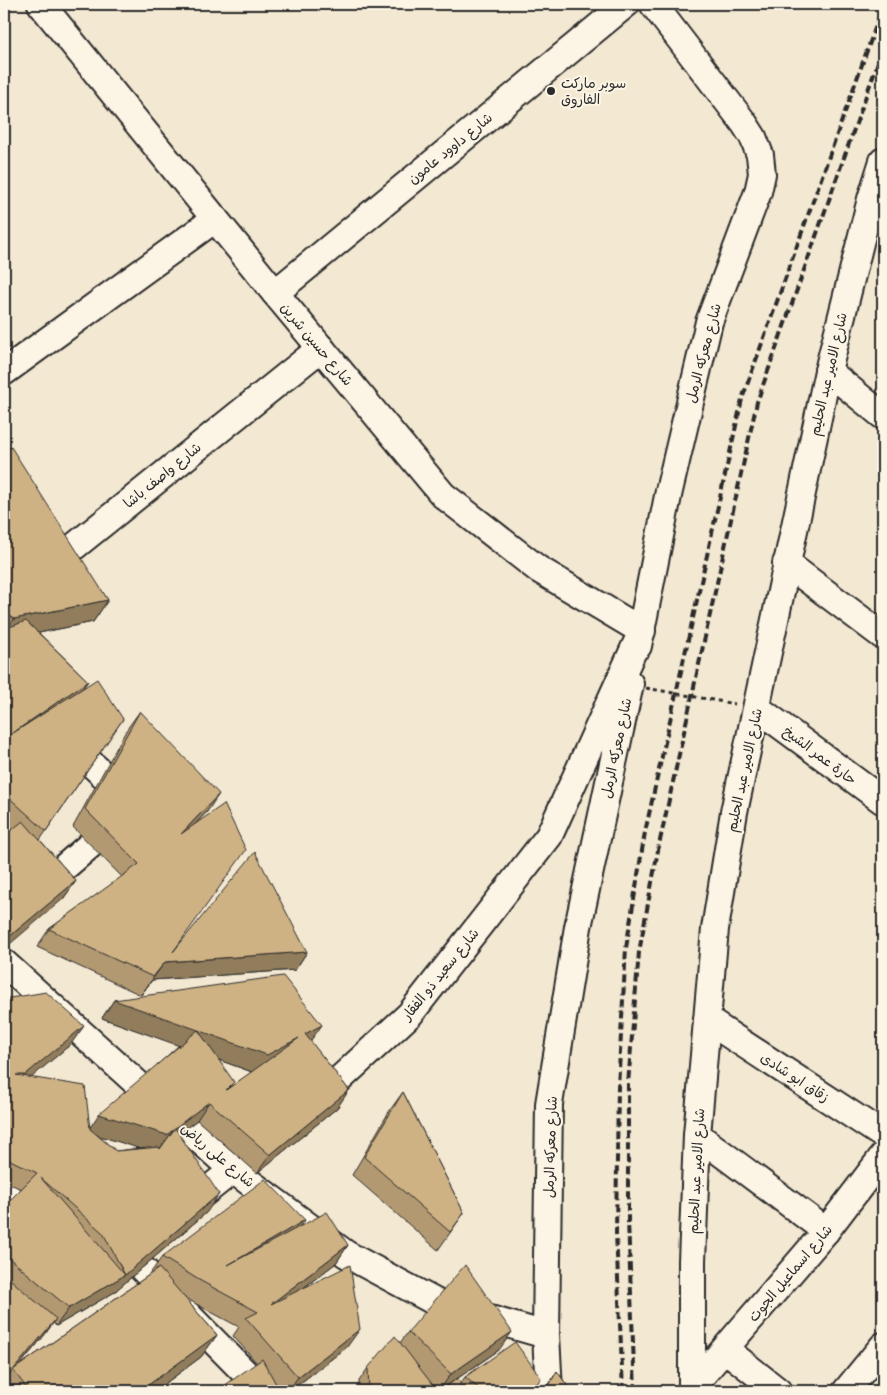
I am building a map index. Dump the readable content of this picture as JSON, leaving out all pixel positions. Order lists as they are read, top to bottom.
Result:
{
  "streets": {
    "street": [
      "شارع داوود عامون",
      "شارع حسين شرين",
      "شارع معركه الرمل",
      "شارع الامير عبد الحليم",
      "شارع واصف باشا",
      "حارة عمر الشيخ",
      "شارع سعيد ذو الفقار",
      "زقاق ابو شادى",
      "شارع على رياض",
      "شارع اسماعيل الجوت"
    ]
  },
  "crossings": [
    ["شارع داوود عامون", "شارع حسين شرين"],
    ["شارع حسين شرين", "شارع معركه الرمل"],
    ["شارع حسين شرين", "شارع واصف باشا"],
    ["شارع حسين شرين", "شارع سعيد ذو الفقار"],
    ["شارع معركه الرمل", "شارع سعيد ذو الفقار"],
    ["شارع معركه الرمل", "شارع على رياض"],
    ["شارع الامير عبد الحليم", "حارة عمر الشيخ"],
    ["شارع الامير عبد الحليم", "زقاق ابو شادى"],
    ["شارع الامير عبد الحليم", "شارع اسماعيل الجوت"],
    ["شارع سعيد ذو الفقار", "شارع على رياض"]
  ],
  "places": ["سوبر ماركت الفاروق"]
}
